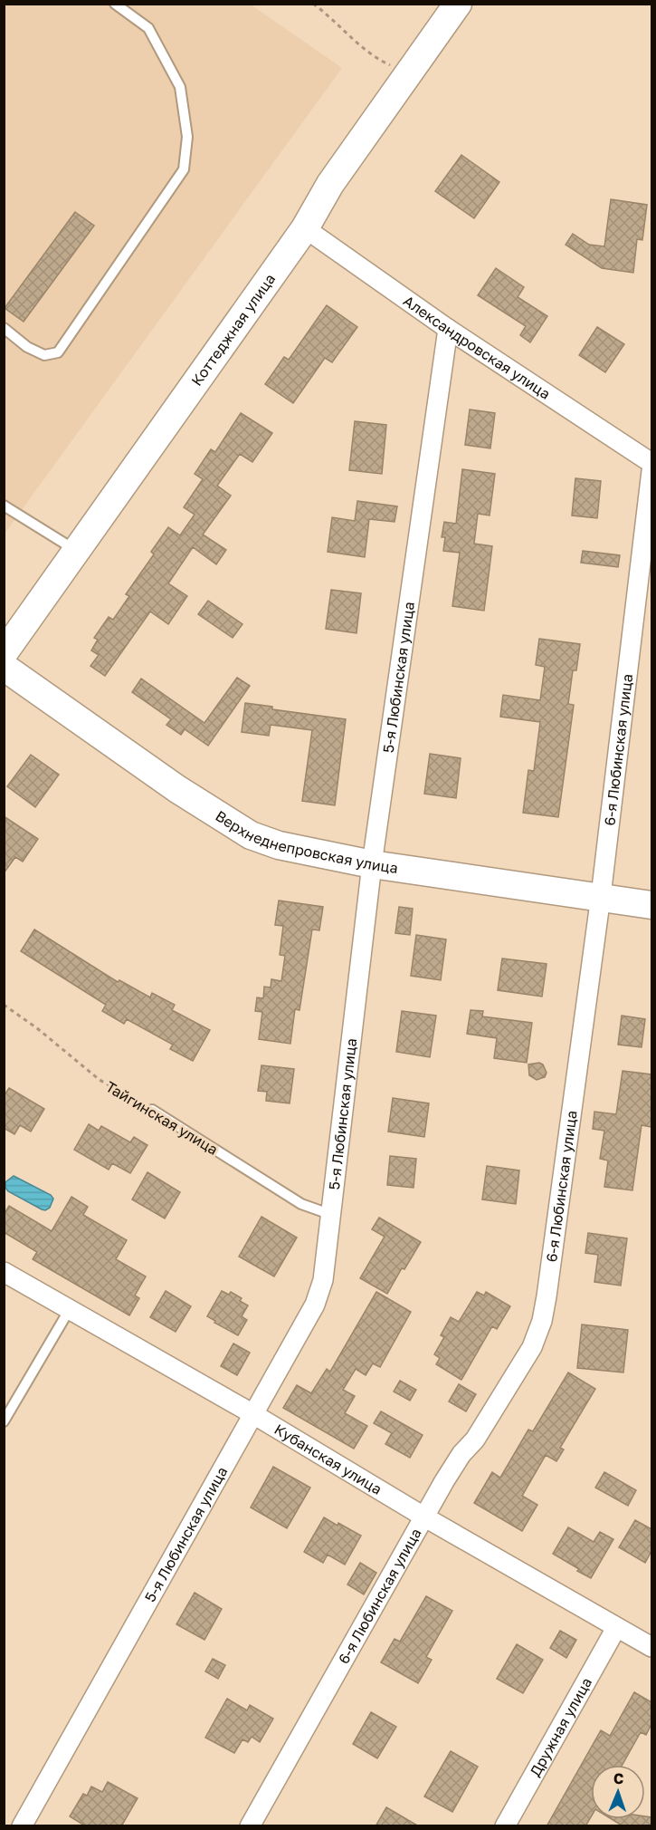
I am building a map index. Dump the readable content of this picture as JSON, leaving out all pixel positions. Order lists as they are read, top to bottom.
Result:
{
  "streets": {
    "street": [
      "Коттеджная улица",
      "Александровская улица",
      "5-я Любинская улица",
      "6-я Любинская улица",
      "Верхнеднепровская улица",
      "Кубанская улица",
      "Дружная улица"
    ],
    "lane": ["Тайгинская улица"]
  },
  "crossings": [
    ["Коттеджная улица", "Александровская улица"],
    ["Александровская улица", "5-я Любинская улица"],
    ["5-я Любинская улица", "Верхнеднепровская улица"],
    ["5-я Любинская улица", "Тайгинская улица"],
    ["5-я Любинская улица", "Кубанская улица"],
    ["6-я Любинская улица", "Верхнеднепровская улица"],
    ["6-я Любинская улица", "Кубанская улица"],
    ["Кубанская улица", "Дружная улица"]
  ],
  "north": "top"
}
